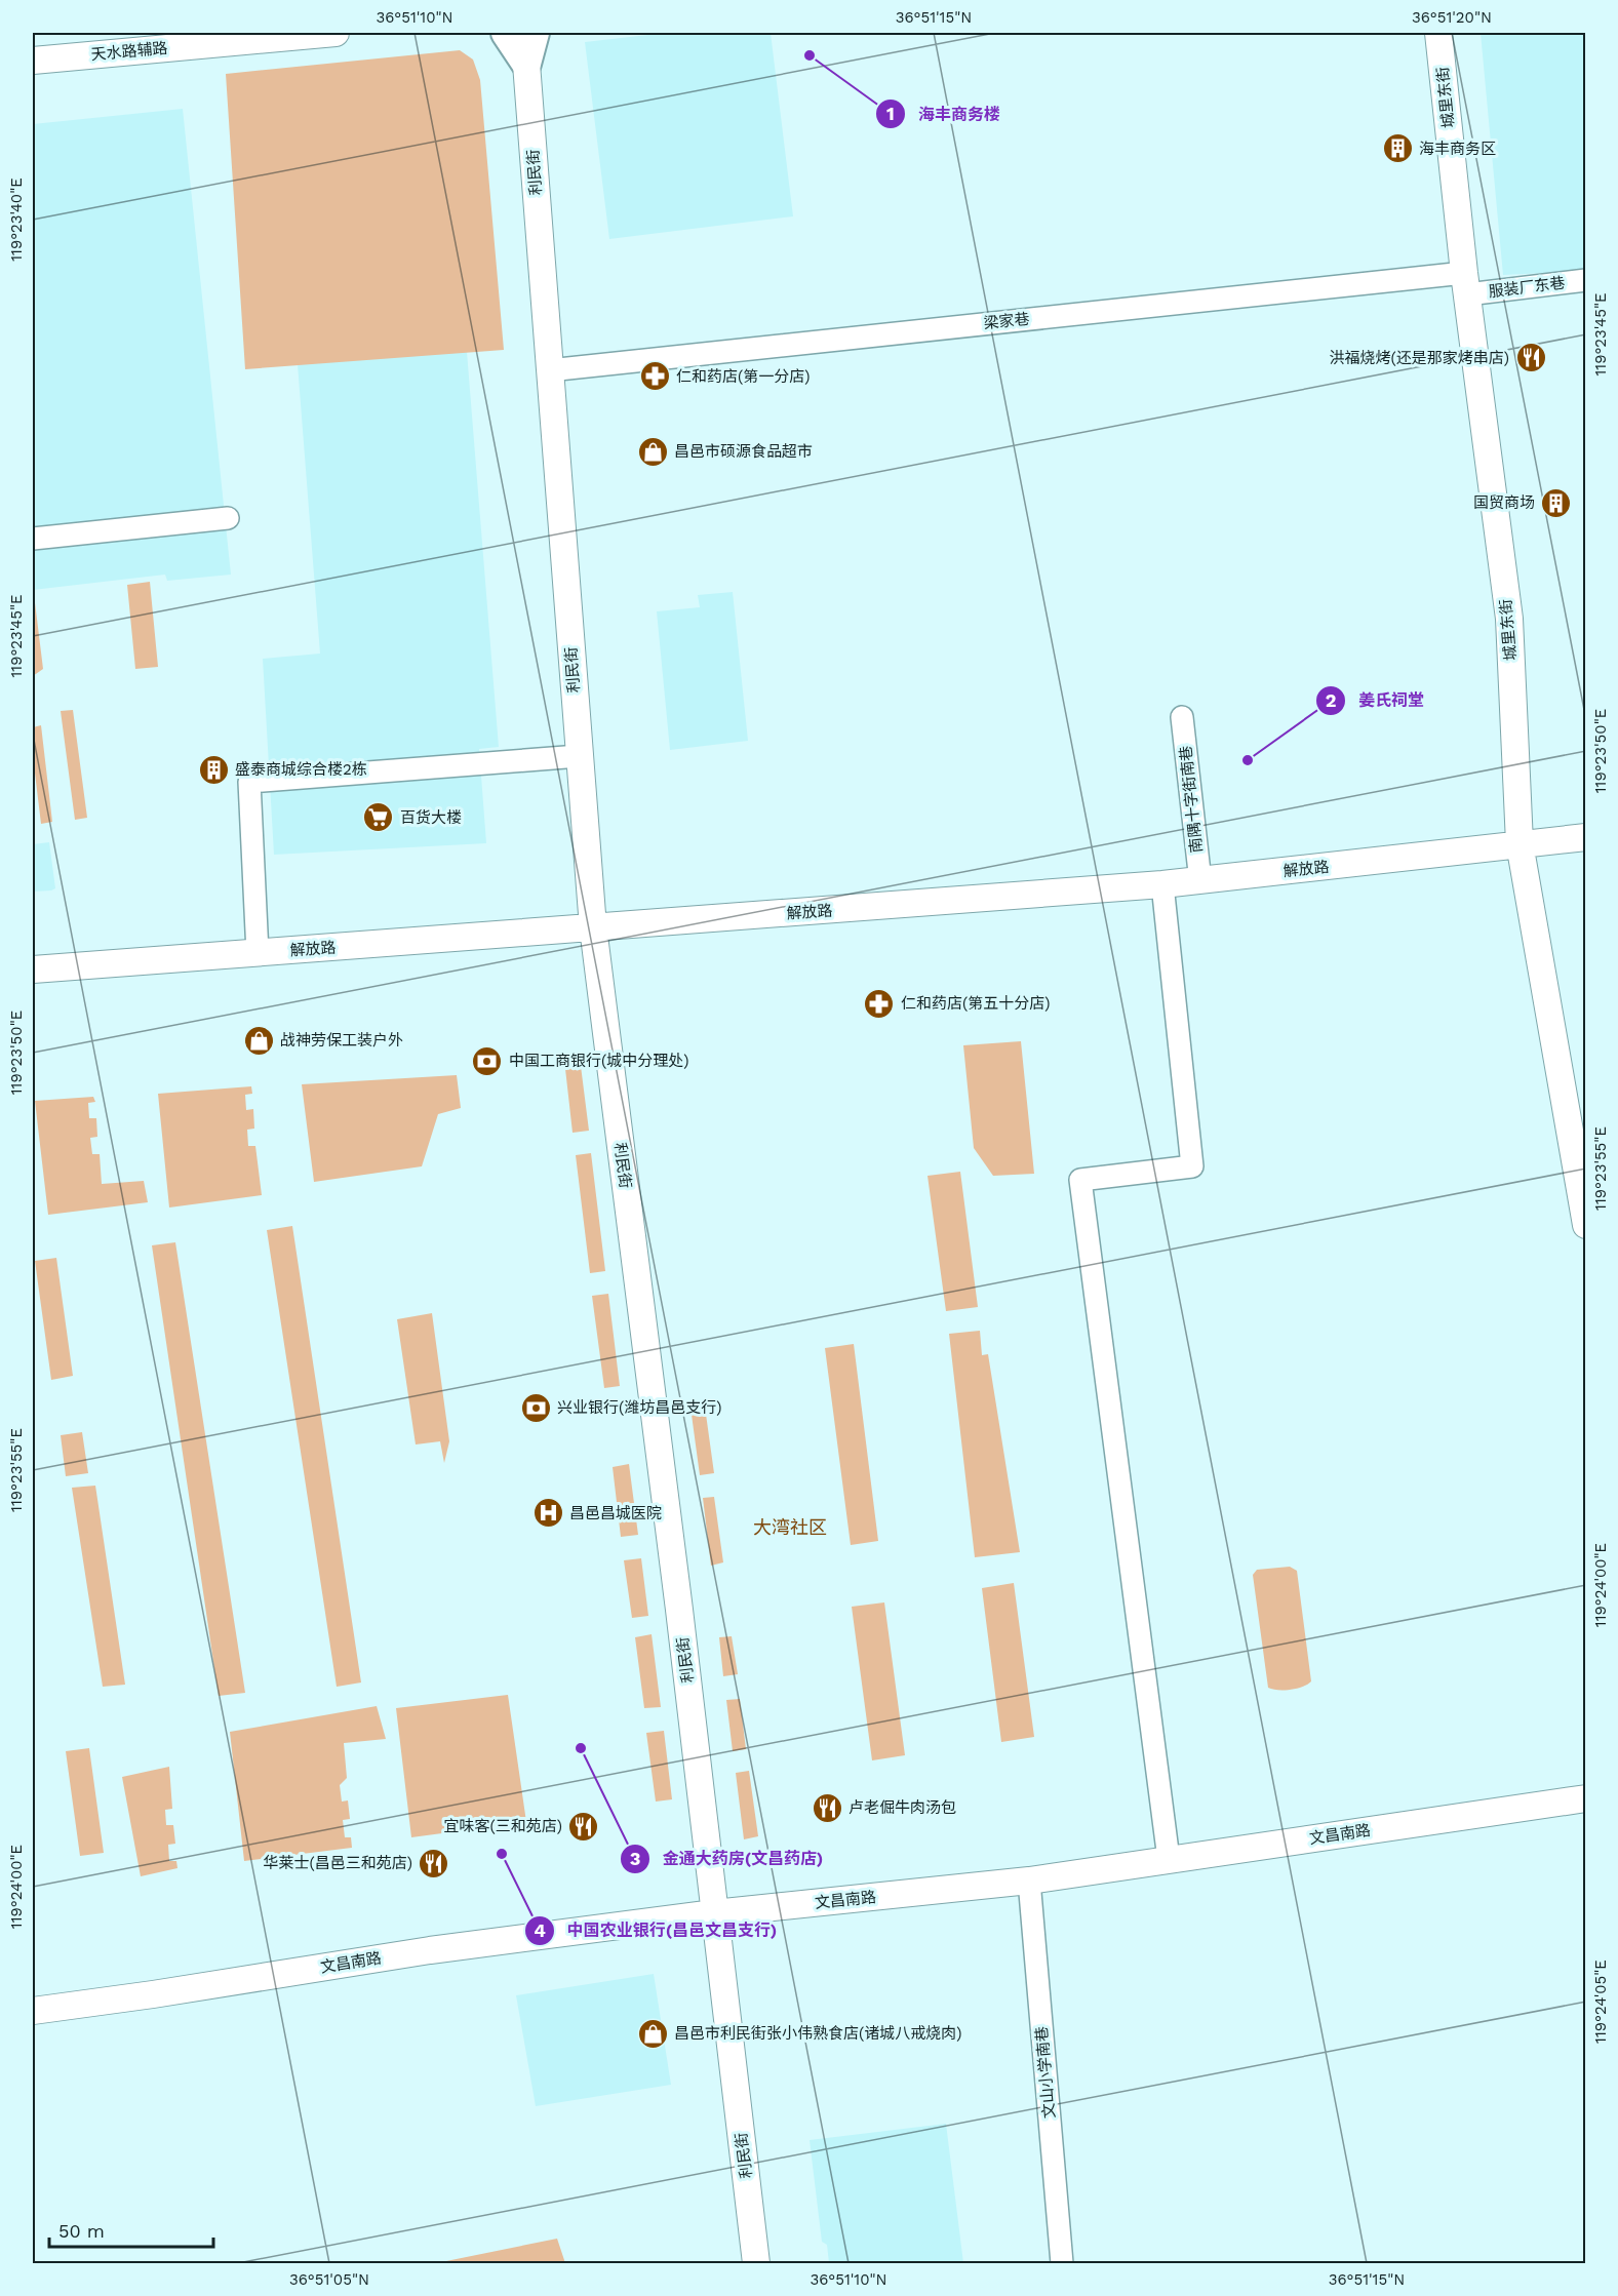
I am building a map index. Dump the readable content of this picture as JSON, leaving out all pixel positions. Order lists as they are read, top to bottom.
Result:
{
  "streets": {
    "main road": ["利民街"],
    "street": [
      "天水路辅路",
      "城里东街",
      "服装厂东巷",
      "梁家巷",
      "南隅十字街南巷",
      "解放路",
      "文昌南路",
      "文山小学南巷"
    ]
  },
  "crossings": [
    ["城里东街", "服装厂东巷"],
    ["城里东街", "梁家巷"],
    ["城里东街", "解放路"],
    ["利民街", "梁家巷"],
    ["利民街", "解放路"],
    ["利民街", "文昌南路"],
    ["服装厂东巷", "梁家巷"],
    ["南隅十字街南巷", "解放路"],
    ["文昌南路", "文山小学南巷"]
  ],
  "districts": ["大湾社区"],
  "places": {
    "other": [
      "海丰商务楼",
      "姜氏祠堂",
      "金通大药房(文昌药店)",
      "中国农业银行(昌邑文昌支行)"
    ],
    "building": ["海丰商务区", "国贸商场", "盛泰商城综合楼2栋"],
    "restaurant": [
      "洪福烧烤(还是那家烤串店)",
      "卢老倔牛肉汤包",
      "宜味客(三和苑店)",
      "华莱士(昌邑三和苑店)"
    ],
    "pharmacy": ["仁和药店(第一分店)", "仁和药店(第五十分店)"],
    "shop": ["昌邑市硕源食品超市", "战神劳保工装户外", "昌邑市利民街张小伟熟食店(诸城八戒烧肉)"],
    "supermarket": ["百货大楼"],
    "bank": ["中国工商银行(城中分理处)", "兴业银行(潍坊昌邑支行)"],
    "hospital": ["昌邑昌城医院"]
  },
  "scale_bar": "50 m",
  "coordinates": [
    "36°51'10\"N",
    "36°51'15\"N",
    "36°51'20\"N",
    "119°23'40\"E",
    "119°23'45\"E",
    "119°23'50\"E",
    "119°23'55\"E",
    "119°24'00\"E",
    "119°24'05\"E",
    "36°51'05\"N"
  ]
}
